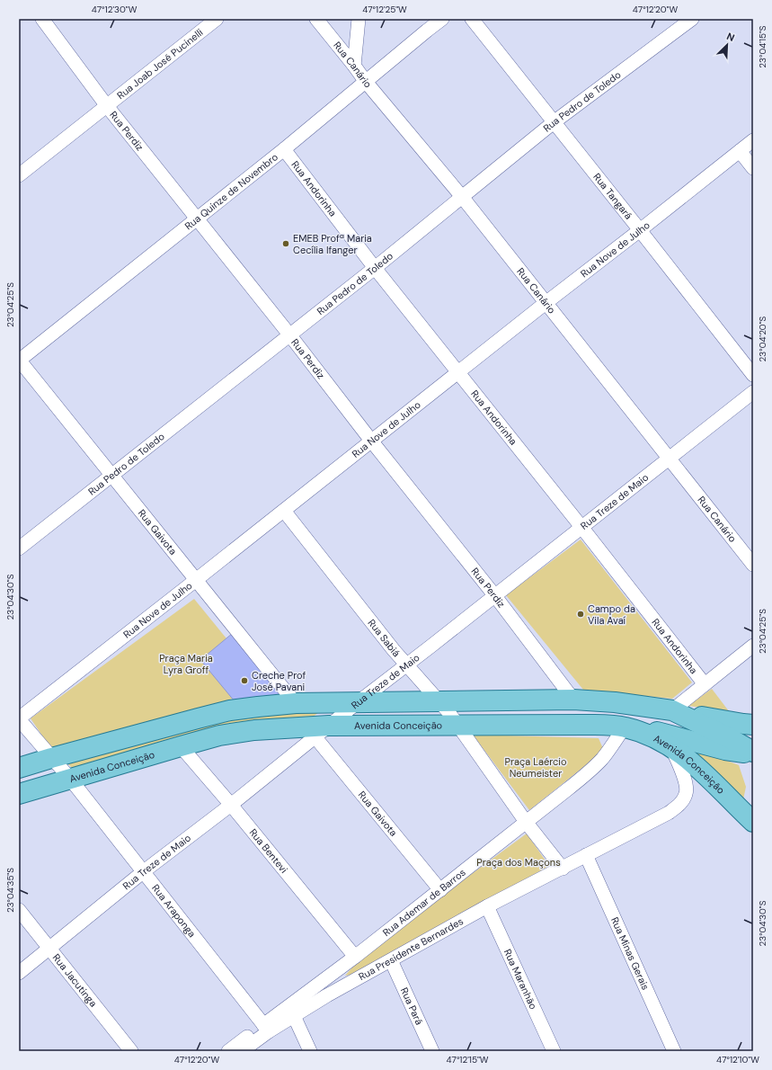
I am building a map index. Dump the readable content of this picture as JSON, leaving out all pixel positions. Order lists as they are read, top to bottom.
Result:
{
  "streets": {
    "main road": ["Avenida Conceição"],
    "street": [
      "Rua Joab José Pucinelli",
      "Rua Canário",
      "Rua Pedro de Toledo",
      "Rua Perdiz",
      "Rua Andorinha",
      "Rua Quinze de Novembro",
      "Rua Tangará",
      "Rua Nove de Julho",
      "Rua Treze de Maio",
      "Rua Gaivota",
      "Rua Sabiá",
      "Rua Bentevi",
      "Rua Ademar de Barros",
      "Rua Araponga",
      "Rua Presidente Bernardes",
      "Rua Minas Gerais",
      "Rua Maranhão",
      "Rua Jacutinga",
      "Rua Pará"
    ]
  },
  "crossings": [
    ["Rua Joab José Pucinelli", "Rua Perdiz"],
    ["Rua Canário", "Rua Pedro de Toledo"],
    ["Rua Canário", "Rua Quinze de Novembro"],
    ["Rua Canário", "Rua Nove de Julho"],
    ["Rua Canário", "Rua Treze de Maio"],
    ["Rua Pedro de Toledo", "Rua Perdiz"],
    ["Rua Pedro de Toledo", "Rua Andorinha"],
    ["Rua Pedro de Toledo", "Rua Tangará"],
    ["Rua Pedro de Toledo", "Rua Gaivota"],
    ["Rua Perdiz", "Rua Quinze de Novembro"],
    ["Rua Perdiz", "Rua Nove de Julho"],
    ["Rua Perdiz", "Rua Treze de Maio"],
    ["Rua Andorinha", "Rua Quinze de Novembro"],
    ["Rua Andorinha", "Rua Nove de Julho"],
    ["Rua Andorinha", "Rua Treze de Maio"],
    ["Rua Quinze de Novembro", "Rua Gaivota"],
    ["Rua Tangará", "Rua Nove de Julho"],
    ["Rua Nove de Julho", "Rua Gaivota"],
    ["Rua Nove de Julho", "Rua Sabiá"],
    ["Rua Treze de Maio", "Rua Gaivota"],
    ["Rua Treze de Maio", "Rua Sabiá"],
    ["Rua Treze de Maio", "Avenida Conceição"],
    ["Rua Treze de Maio", "Rua Bentevi"],
    ["Rua Treze de Maio", "Rua Araponga"],
    ["Rua Treze de Maio", "Rua Jacutinga"],
    ["Rua Gaivota", "Avenida Conceição"],
    ["Rua Gaivota", "Rua Ademar de Barros"],
    ["Rua Sabiá", "Avenida Conceição"],
    ["Rua Sabiá", "Rua Ademar de Barros"],
    ["Rua Sabiá", "Rua Presidente Bernardes"],
    ["Avenida Conceição", "Rua Bentevi"],
    ["Avenida Conceição", "Rua Ademar de Barros"],
    ["Avenida Conceição", "Rua Araponga"],
    ["Avenida Conceição", "Rua Presidente Bernardes"],
    ["Rua Bentevi", "Rua Ademar de Barros"],
    ["Rua Ademar de Barros", "Rua Presidente Bernardes"],
    ["Rua Araponga", "Rua Presidente Bernardes"],
    ["Rua Presidente Bernardes", "Rua Minas Gerais"],
    ["Rua Presidente Bernardes", "Rua Maranhão"],
    ["Rua Presidente Bernardes", "Rua Pará"]
  ],
  "parks": ["Praça Maria Lyra Groff", "Praça Laércio Neumeister", "Praça dos Maçons"],
  "places": ["EMEB Profª Maria Cecília Ifanger", "Campo da Vila Avaí", "Creche Prof José Pavani"],
  "north": "top right",
  "coordinates": [
    "47°12'30\"W",
    "47°12'25\"W",
    "47°12'20\"W",
    "23°04'15\"S",
    "23°04'25\"S",
    "23°04'20\"S",
    "23°04'30\"S",
    "23°04'35\"S",
    "47°12'15\"W",
    "47°12'10\"W"
  ]
}
